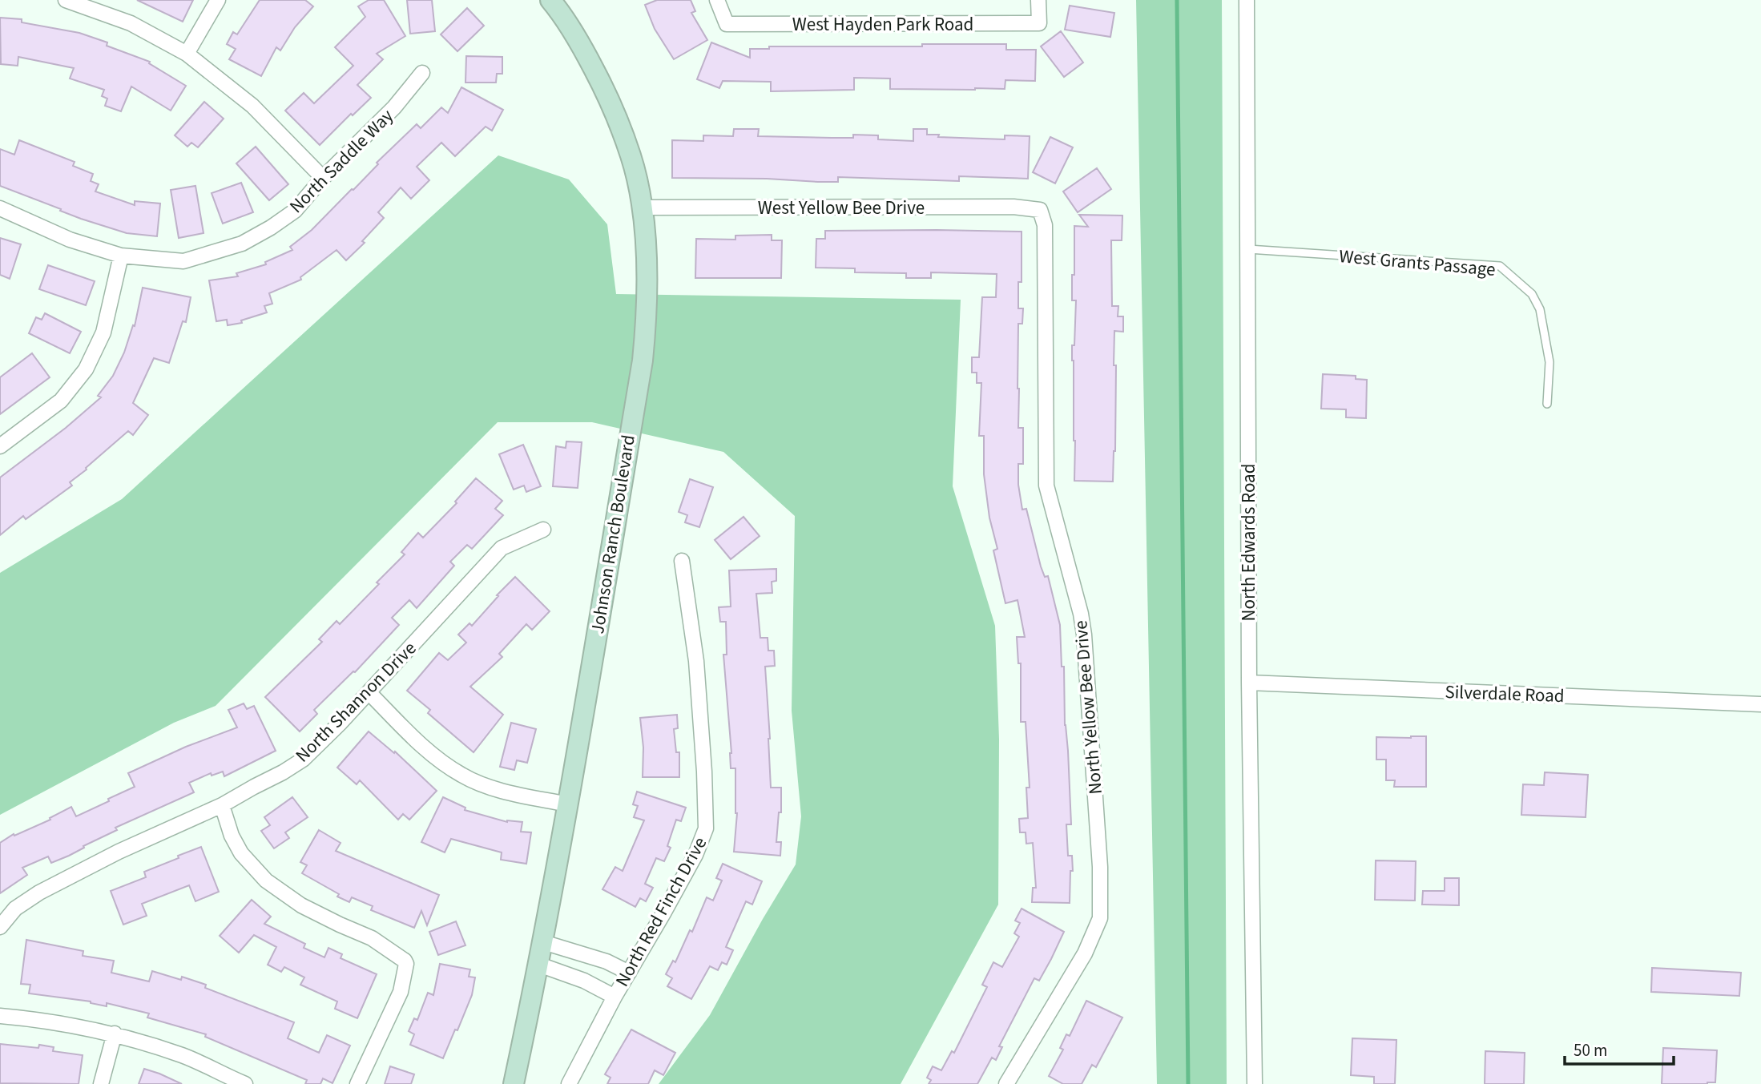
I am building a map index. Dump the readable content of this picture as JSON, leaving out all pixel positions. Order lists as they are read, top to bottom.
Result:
{
  "streets": {
    "street": [
      "West Hayden Park Road",
      "North Saddle Way",
      "West Yellow Bee Drive",
      "Johnson Ranch Boulevard",
      "North Edwards Road",
      "Silverdale Road",
      "North Shannon Drive",
      "North Yellow Bee Drive",
      "North Red Finch Drive"
    ],
    "lane": ["West Grants Passage"]
  },
  "crossings": [
    ["West Yellow Bee Drive", "Johnson Ranch Boulevard"],
    ["West Yellow Bee Drive", "North Yellow Bee Drive"],
    ["West Grants Passage", "North Edwards Road"],
    ["North Edwards Road", "Silverdale Road"]
  ],
  "scale_bar": "50 m"
}
